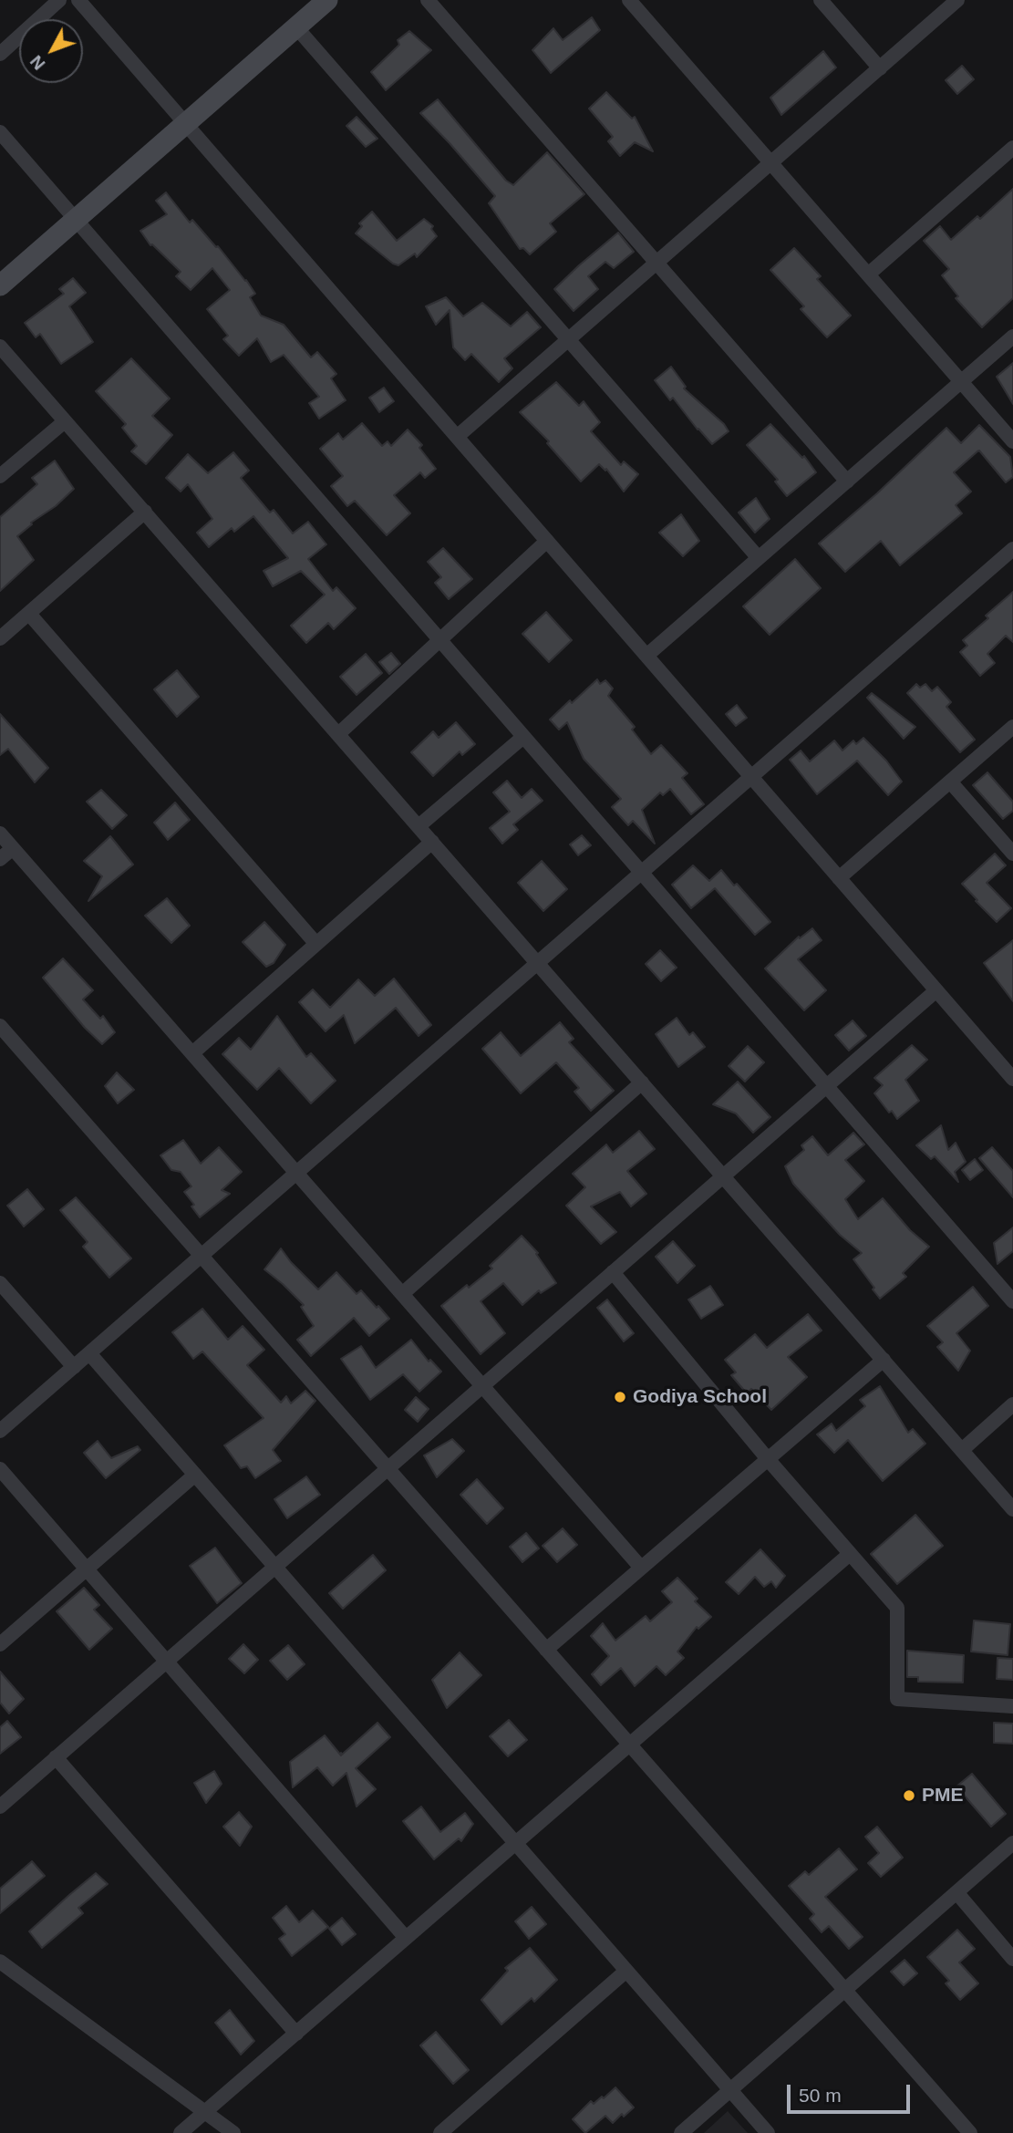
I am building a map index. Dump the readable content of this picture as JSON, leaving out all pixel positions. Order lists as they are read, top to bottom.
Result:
{
  "places": ["Godiya School", "PME"],
  "scale_bar": "50 m",
  "north": "bottom left"
}
